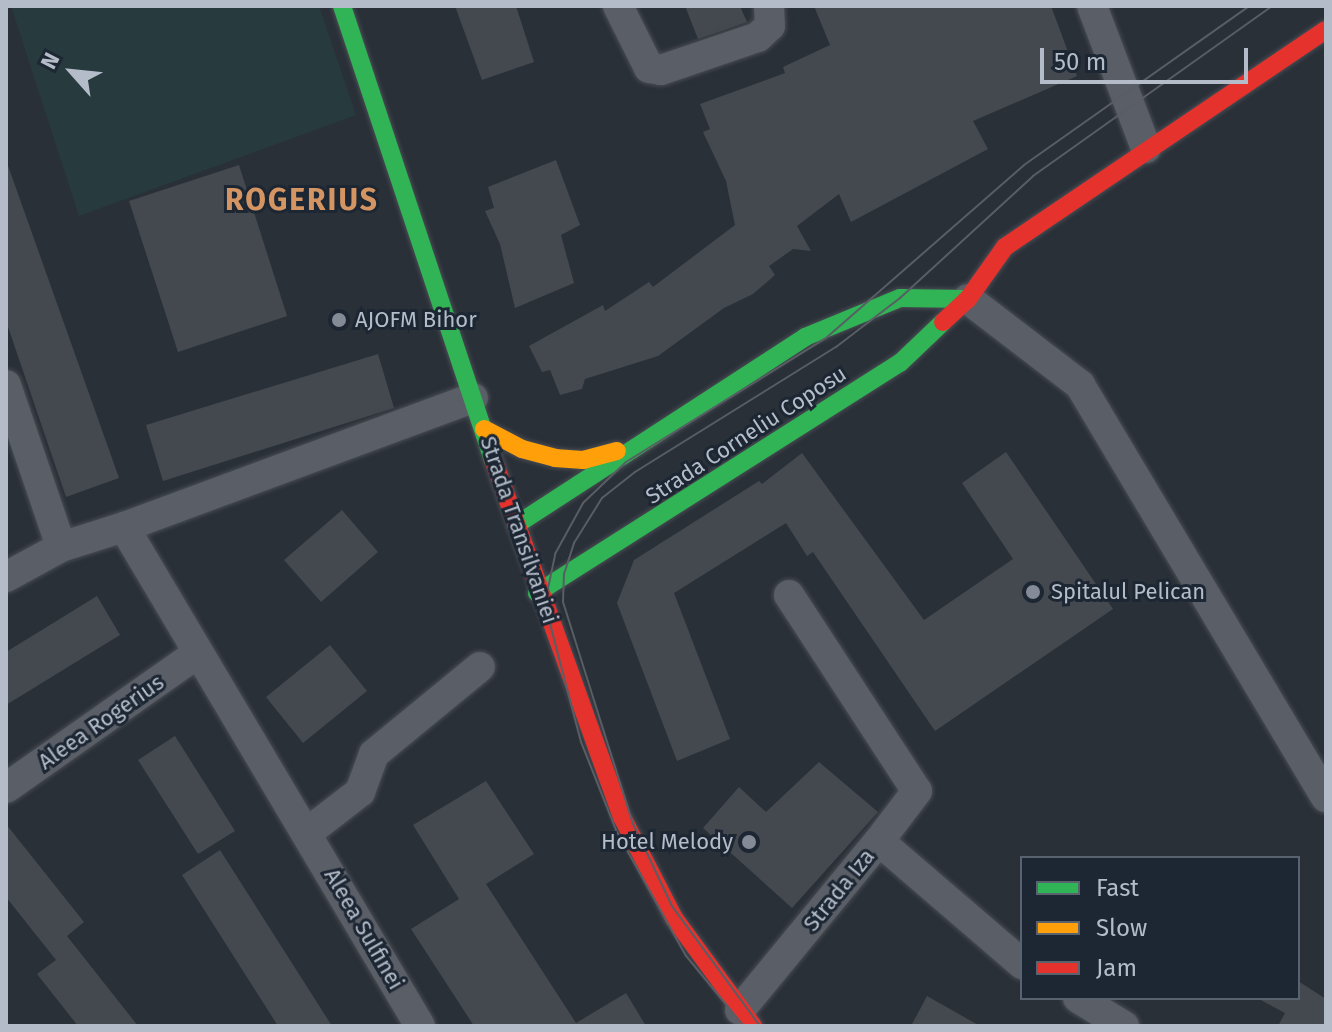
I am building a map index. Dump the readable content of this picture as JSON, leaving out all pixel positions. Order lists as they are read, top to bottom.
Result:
{
  "streets": {
    "main road": ["Strada Corneliu Coposu", "Strada Transilvaniei"],
    "street": ["Aleea Rogerius", "Strada Iza", "Aleea Sulfinei"]
  },
  "crossings": [
    ["Strada Corneliu Coposu", "Strada Transilvaniei"],
    ["Strada Transilvaniei", "Strada Iza"],
    ["Aleea Rogerius", "Aleea Sulfinei"]
  ],
  "districts": ["ROGERIUS"],
  "places": ["AJOFM Bihor", "Spitalul Pelican", "Hotel Melody"],
  "legend": ["Fast", "Slow", "Jam"],
  "scale_bar": "50 m",
  "north": "top left"
}
